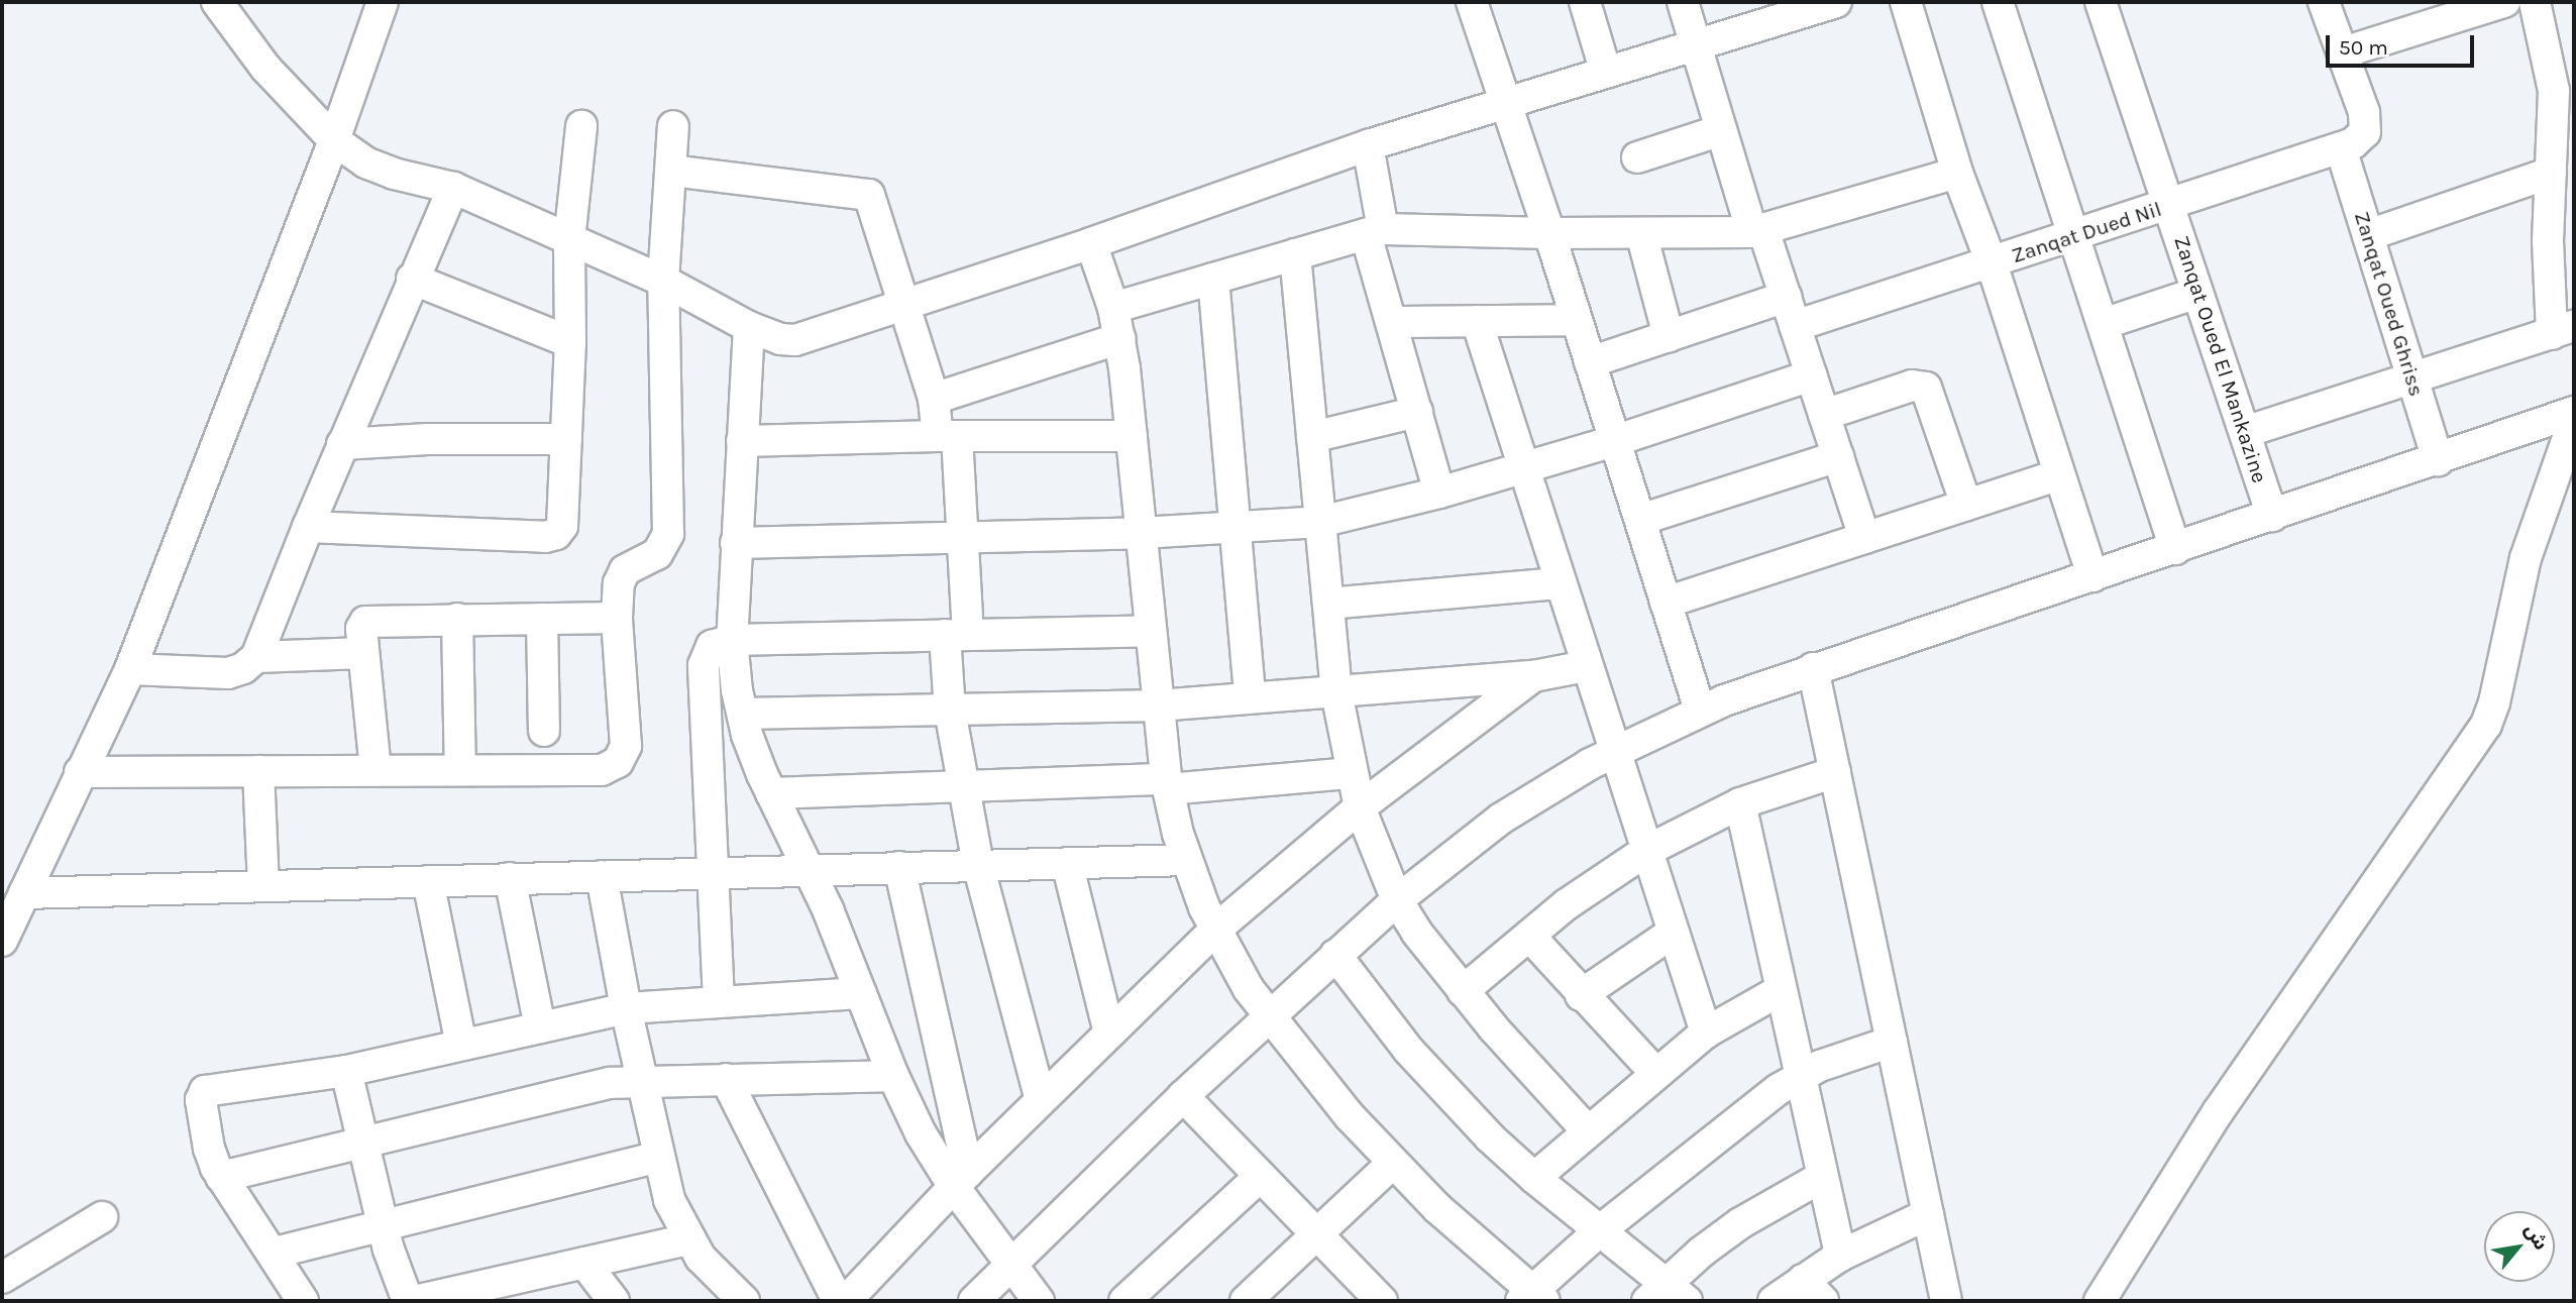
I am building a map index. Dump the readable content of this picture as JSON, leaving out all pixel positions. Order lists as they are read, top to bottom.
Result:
{
  "streets": {
    "street": ["Zanqat Dued Nil", "Zanqat Oued Ghriss", "Zanqat Oued El Mankazine"]
  },
  "crossings": [
    ["Zanqat Dued Nil", "Zanqat Oued Ghriss"],
    ["Zanqat Dued Nil", "Zanqat Oued El Mankazine"]
  ],
  "scale_bar": "50 m",
  "north": "top right"
}
